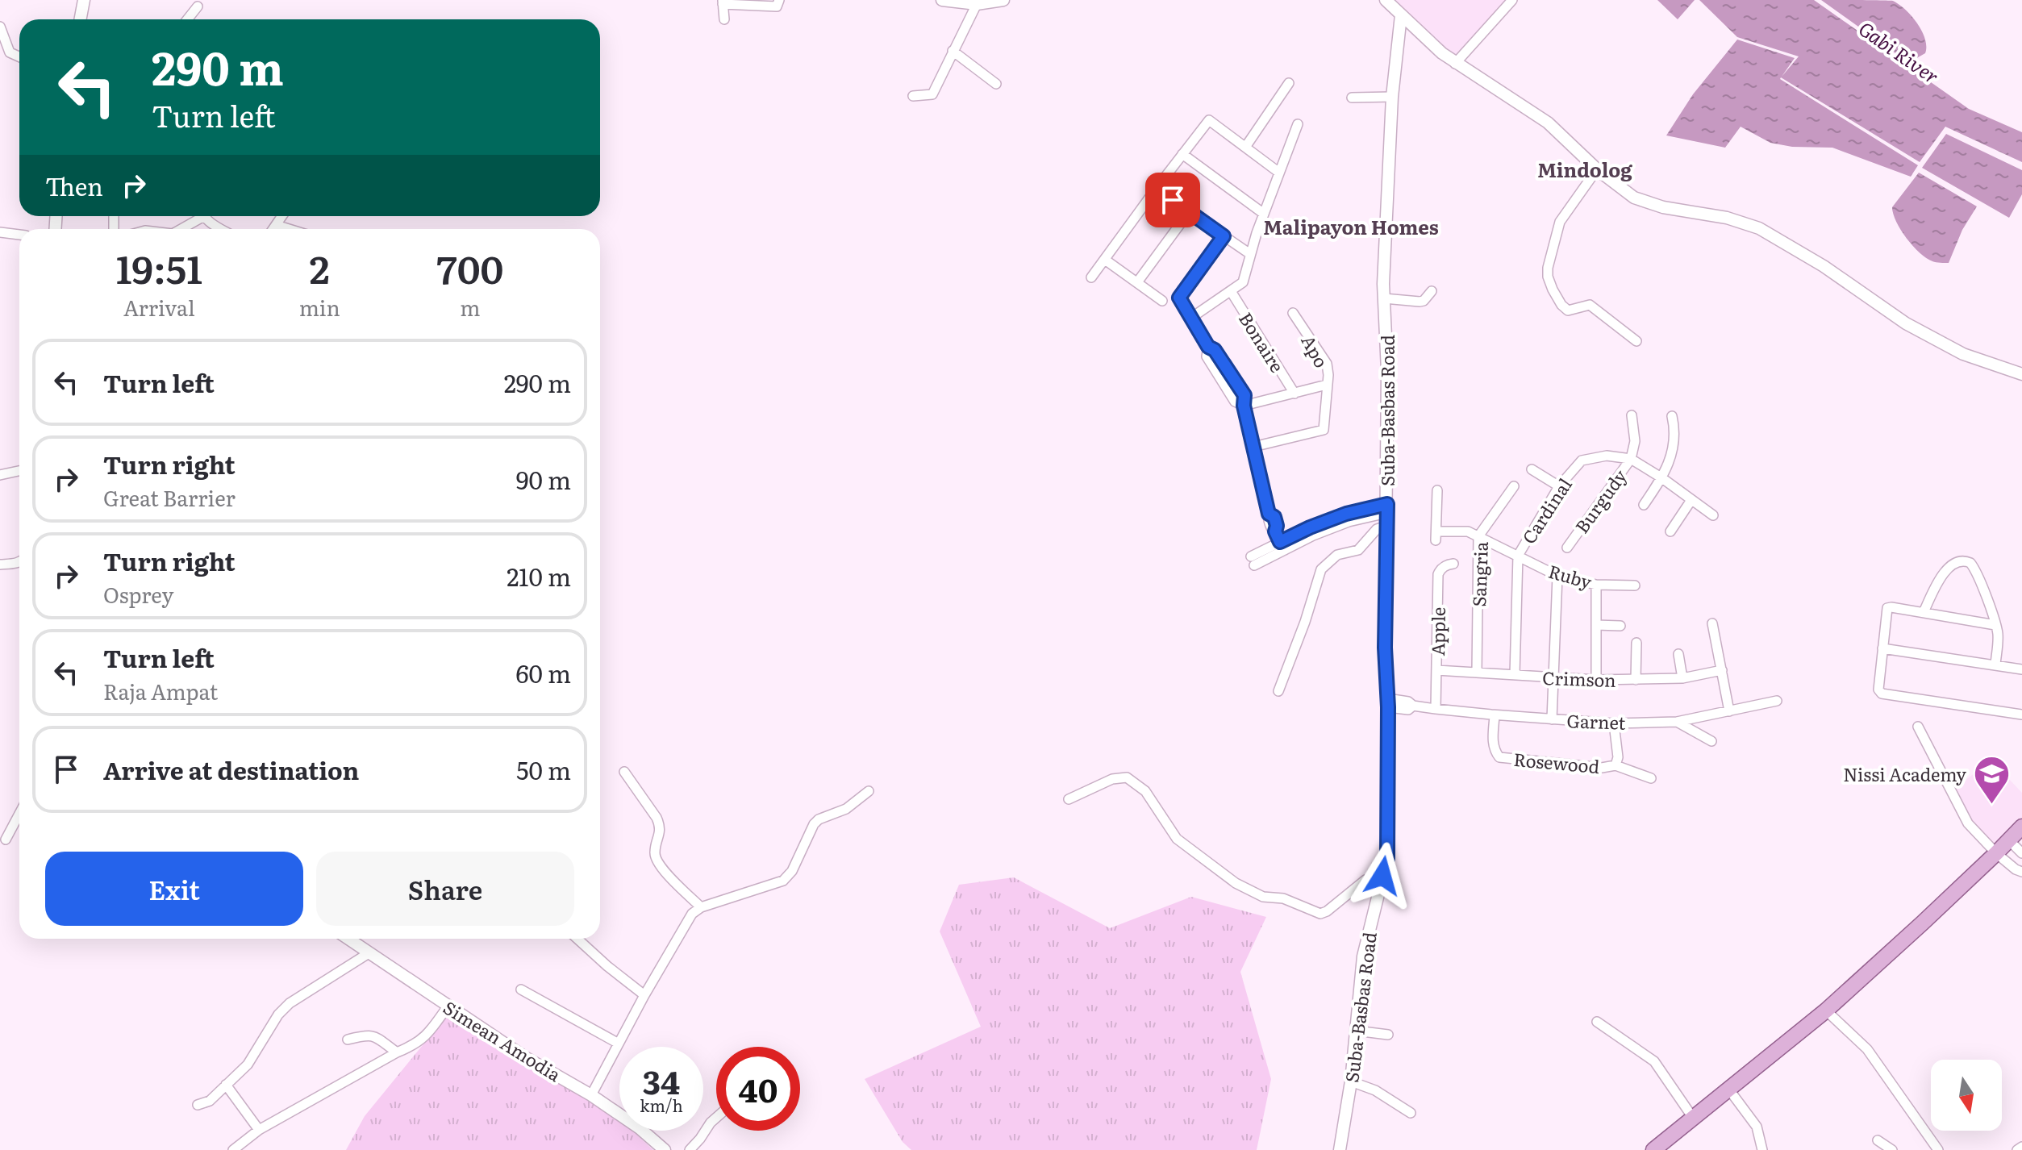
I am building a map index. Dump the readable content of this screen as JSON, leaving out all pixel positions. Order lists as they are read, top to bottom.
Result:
{
  "streets": {
    "street": [
      "Bonaire",
      "Apo",
      "Suba-Basbas Road",
      "Burgudy",
      "Cardinal",
      "Sangria",
      "Ruby",
      "Apple",
      "Crimson",
      "Garnet",
      "Rosewood",
      "Simean Amodia"
    ]
  },
  "crossings": [
    ["Suba-Basbas Road", "Garnet"],
    ["Burgudy", "Cardinal"],
    ["Cardinal", "Ruby"],
    ["Cardinal", "Crimson"],
    ["Sangria", "Ruby"],
    ["Sangria", "Crimson"],
    ["Apple", "Crimson"],
    ["Apple", "Garnet"],
    ["Garnet", "Rosewood"]
  ],
  "districts": ["Mindolog", "Malipayon Homes"],
  "water": ["Gabi River"],
  "places": {
    "school or university": ["Nissi Academy"]
  },
  "north": "bottom",
  "page": {
    "turn": ["290 m", "Turn left"],
    "then": "Then",
    "eta": [
      "19:51",
      "Arrival",
      "2",
      "min",
      "700",
      "m"
    ],
    "list": [
      {
        "name": "Turn left",
        "value": "290 m"
      },
      {
        "name": "Turn right",
        "note": "Great Barrier",
        "value": "90 m"
      },
      {
        "name": "Turn right",
        "note": "Osprey",
        "value": "210 m"
      },
      {
        "name": "Turn left",
        "note": "Raja Ampat",
        "value": "60 m"
      },
      {
        "name": "Arrive at destination",
        "value": "50 m"
      }
    ],
    "buttons": ["Exit", "Share"],
    "speed": "34 km/h",
    "limit": "40"
  }
}
